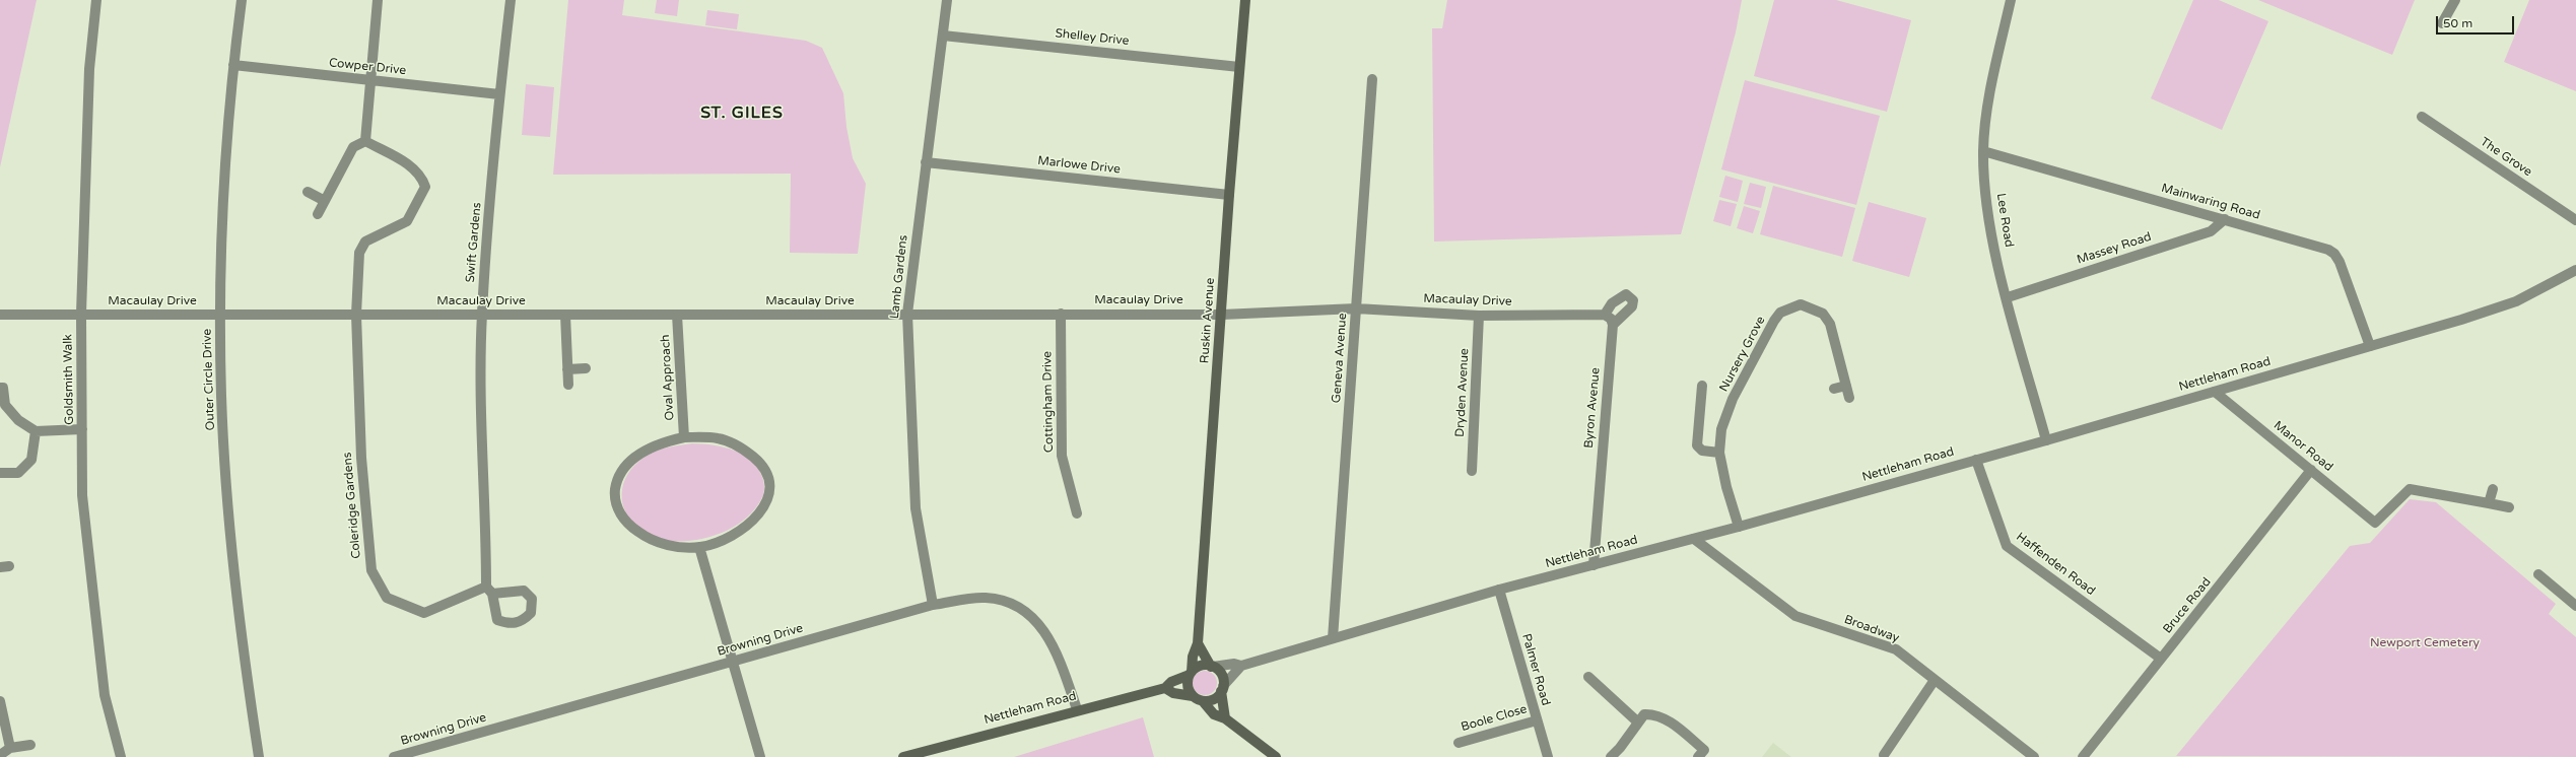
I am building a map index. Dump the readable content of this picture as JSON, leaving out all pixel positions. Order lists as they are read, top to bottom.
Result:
{
  "streets": {
    "main road": ["Ruskin Avenue", "Nettleham Road"],
    "street": [
      "Shelley Drive",
      "Cowper Drive",
      "The Grove",
      "Marlowe Drive",
      "Mainwaring Road",
      "Lee Road",
      "Swift Gardens",
      "Massey Road",
      "Lamb Gardens",
      "Macaulay Drive",
      "Nursery Grove",
      "Geneva Avenue",
      "Oval Approach",
      "Goldsmith Walk",
      "Outer Circle Drive",
      "Dryden Avenue",
      "Cottingham Drive",
      "Byron Avenue",
      "Manor Road",
      "Coleridge Gardens",
      "Haffenden Road",
      "Bruce Road",
      "Broadway",
      "Browning Drive",
      "Palmer Road",
      "Boole Close"
    ]
  },
  "crossings": [
    ["Shelley Drive", "Lamb Gardens"],
    ["Shelley Drive", "Ruskin Avenue"],
    ["Cowper Drive", "Swift Gardens"],
    ["Cowper Drive", "Outer Circle Drive"],
    ["Marlowe Drive", "Lamb Gardens"],
    ["Marlowe Drive", "Ruskin Avenue"],
    ["Mainwaring Road", "Lee Road"],
    ["Mainwaring Road", "Massey Road"],
    ["Mainwaring Road", "Nettleham Road"],
    ["Lee Road", "Massey Road"],
    ["Lee Road", "Nettleham Road"],
    ["Swift Gardens", "Macaulay Drive"],
    ["Swift Gardens", "Coleridge Gardens"],
    ["Lamb Gardens", "Macaulay Drive"],
    ["Lamb Gardens", "Browning Drive"],
    ["Macaulay Drive", "Ruskin Avenue"],
    ["Macaulay Drive", "Geneva Avenue"],
    ["Macaulay Drive", "Oval Approach"],
    ["Macaulay Drive", "Goldsmith Walk"],
    ["Macaulay Drive", "Outer Circle Drive"],
    ["Macaulay Drive", "Dryden Avenue"],
    ["Macaulay Drive", "Cottingham Drive"],
    ["Macaulay Drive", "Coleridge Gardens"],
    ["Ruskin Avenue", "Nettleham Road"],
    ["Nursery Grove", "Nettleham Road"],
    ["Geneva Avenue", "Nettleham Road"],
    ["Nettleham Road", "Byron Avenue"],
    ["Nettleham Road", "Manor Road"],
    ["Nettleham Road", "Haffenden Road"],
    ["Nettleham Road", "Broadway"],
    ["Nettleham Road", "Browning Drive"],
    ["Nettleham Road", "Palmer Road"],
    ["Manor Road", "Bruce Road"],
    ["Haffenden Road", "Bruce Road"],
    ["Palmer Road", "Boole Close"]
  ],
  "districts": ["ST. GILES"],
  "parks": ["Newport Cemetery"],
  "scale_bar": "50 m"
}
